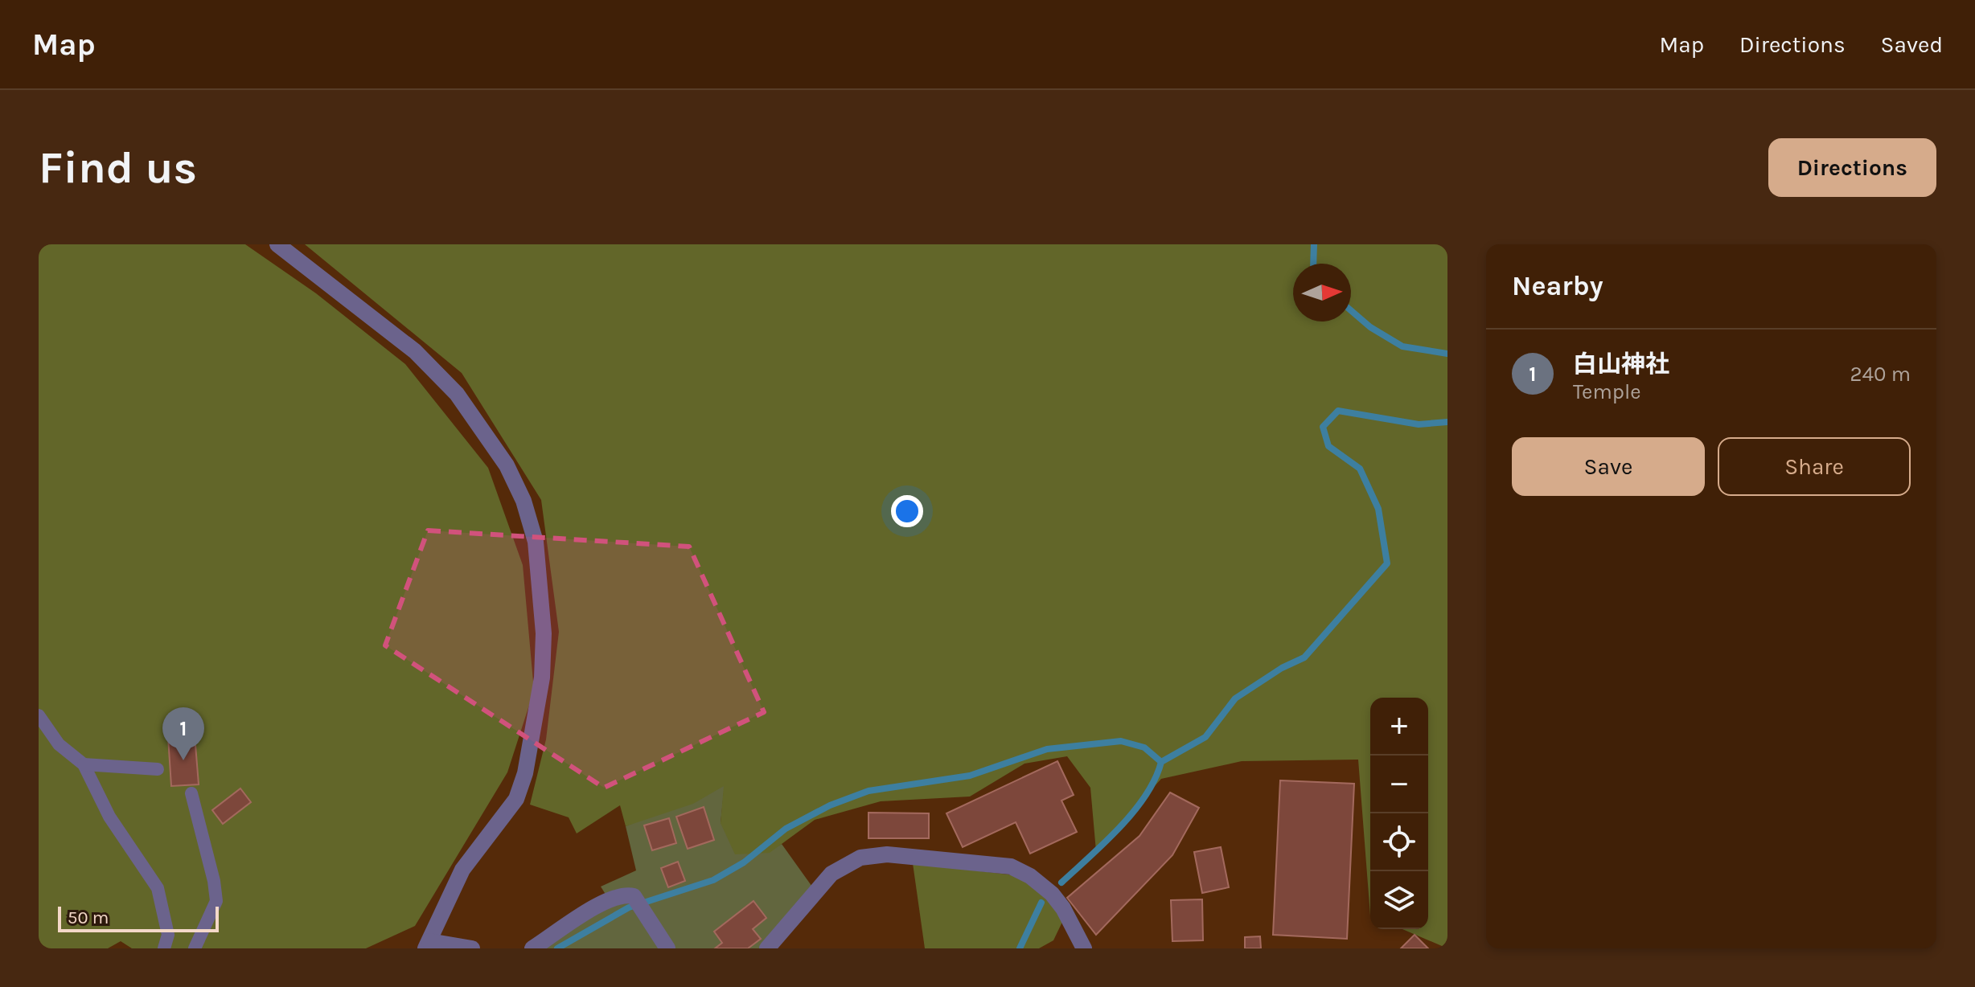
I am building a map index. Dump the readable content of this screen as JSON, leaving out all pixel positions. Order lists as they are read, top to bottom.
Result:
{
  "scale_bar": "50 m",
  "north": "right",
  "page": {
    "header": "Map",
    "nav": ["Map", "Directions", "Saved"],
    "buttons": [
      "Directions",
      ["Save", "Share"]
    ],
    "title": "Find us",
    "heading": "Nearby",
    "list": [
      {
        "mark": "1",
        "name": "白山神社",
        "note": "Temple",
        "value": "240 m"
      }
    ],
    "map_buttons": ["+", "−"],
    "pins": "1",
    "scale": "50 m"
  }
}
